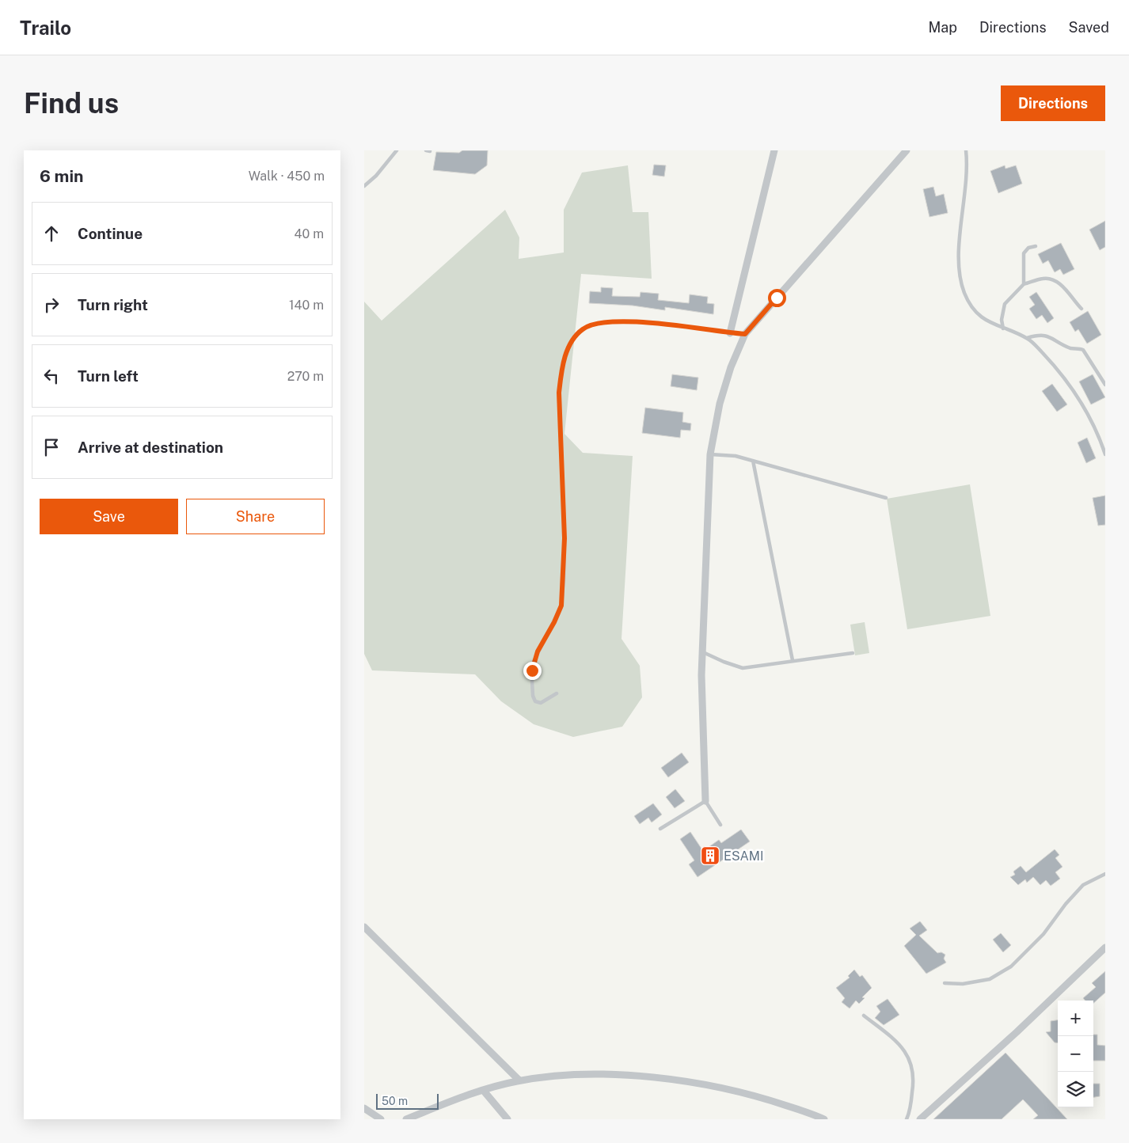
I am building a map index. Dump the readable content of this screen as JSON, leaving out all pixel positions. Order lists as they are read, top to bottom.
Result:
{
  "places": {
    "building": ["ESAMI"]
  },
  "scale_bar": "50 m",
  "page": {
    "header": "Trailo",
    "nav": ["Map", "Directions", "Saved"],
    "buttons": [
      "Directions",
      ["Save", "Share"]
    ],
    "title": "Find us",
    "heading": ["6 min", "Walk · 450 m"],
    "list": [
      ["Continue", "40 m"],
      ["Turn right", "140 m"],
      ["Turn left", "270 m"],
      "Arrive at destination"
    ],
    "map_buttons": ["+", "−"],
    "scale": "50 m"
  }
}
